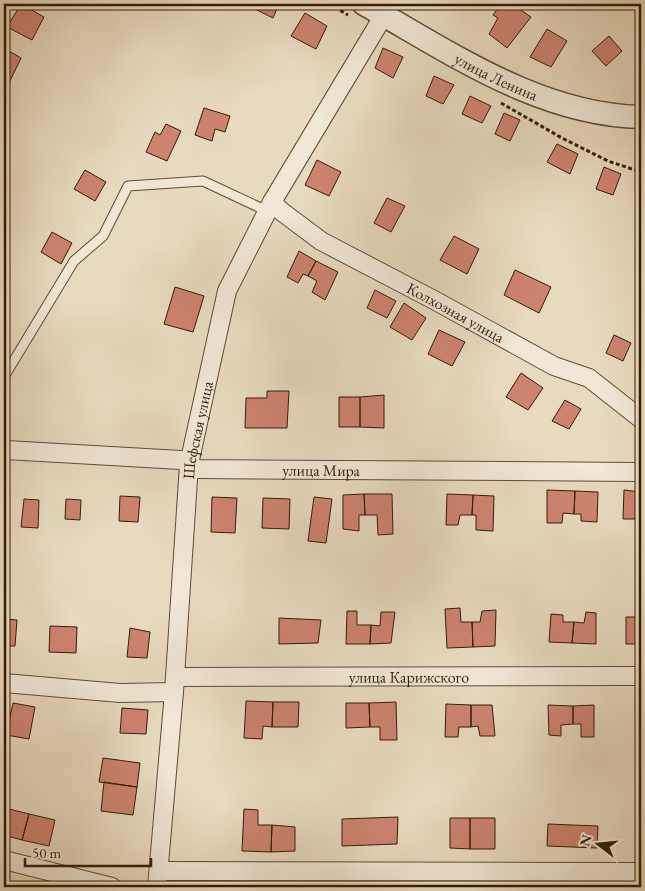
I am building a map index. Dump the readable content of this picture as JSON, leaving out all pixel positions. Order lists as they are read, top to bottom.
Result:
{
  "streets": {
    "street": [
      "улица Ленина",
      "Колхозная улица",
      "Шефская улица",
      "улица Мира",
      "улица Карижского"
    ]
  },
  "crossings": [
    ["улица Ленина", "Шефская улица"],
    ["Колхозная улица", "Шефская улица"],
    ["Шефская улица", "улица Мира"],
    ["Шефская улица", "улица Карижского"]
  ],
  "scale_bar": "50 m",
  "north": "left"
}
